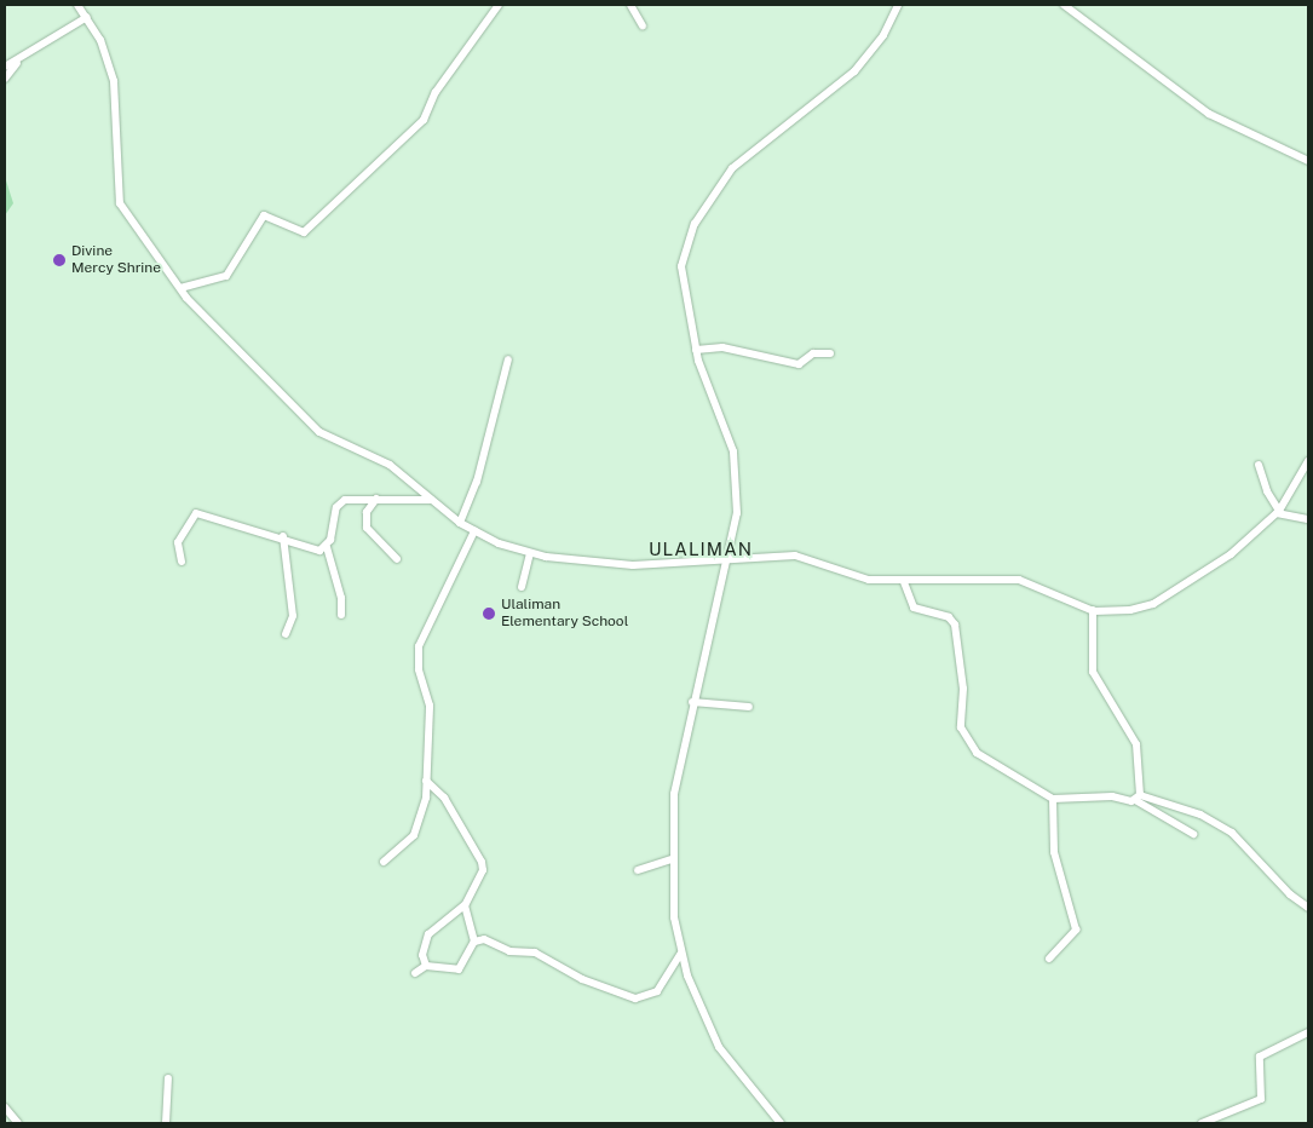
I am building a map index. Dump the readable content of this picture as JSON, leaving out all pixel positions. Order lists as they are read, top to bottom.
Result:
{
  "districts": ["ULALIMAN"],
  "places": ["Divine Mercy Shrine", "Ulaliman Elementary School"]
}
